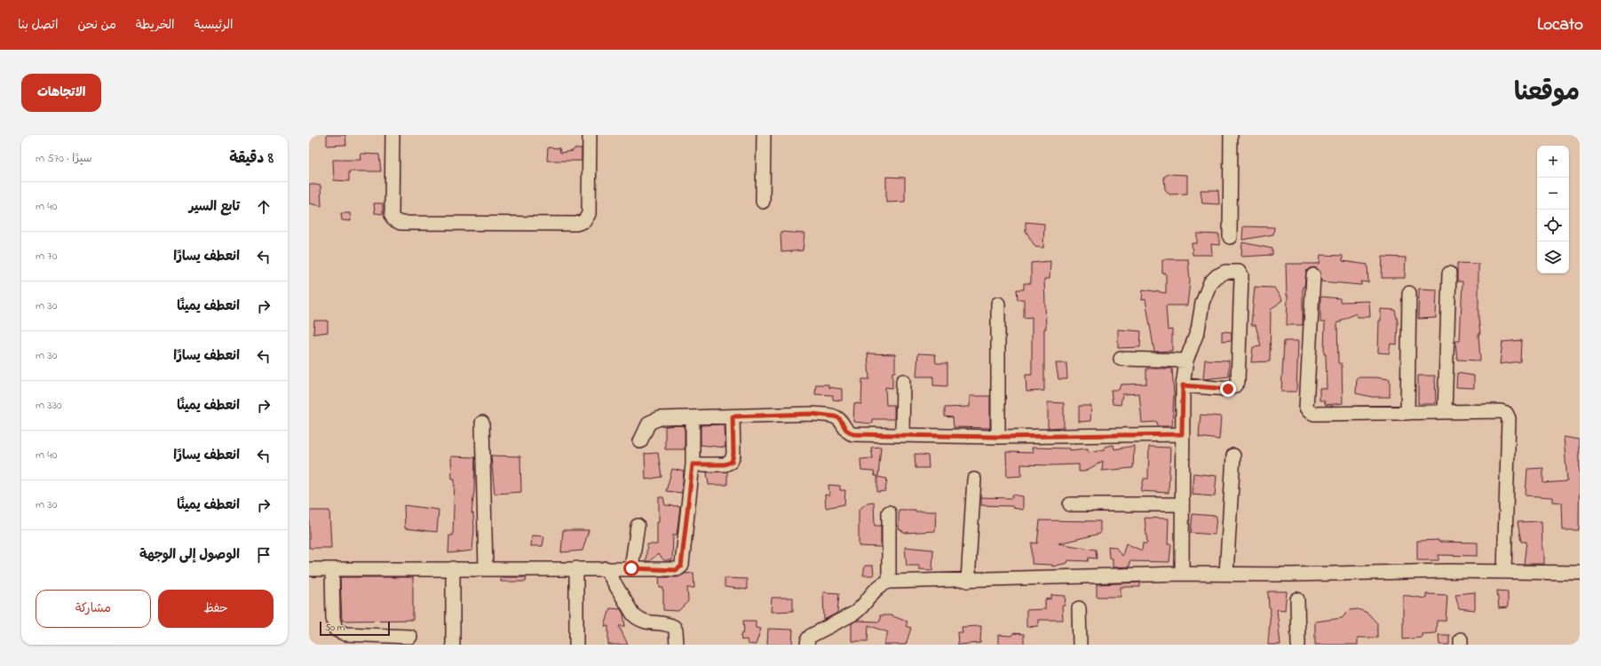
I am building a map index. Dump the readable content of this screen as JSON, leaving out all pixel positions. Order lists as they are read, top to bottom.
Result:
{
  "scale_bar": "50 m",
  "page": {
    "header": "Locato",
    "nav": [
      "الرئيسية",
      "الخريطة",
      "من نحن",
      "اتصل بنا"
    ],
    "title": "موقعنا",
    "buttons": [
      "الاتجاهات",
      ["حفظ", "مشاركة"]
    ],
    "heading": ["8 دقيقة", "سيرًا · 570 m"],
    "map_buttons": ["+", "−"],
    "list": [
      ["تابع السير", "40 m"],
      ["انعطف يسارًا", "70 m"],
      ["انعطف يمينًا", "30 m"],
      ["انعطف يسارًا", "30 m"],
      ["انعطف يمينًا", "330 m"],
      ["انعطف يسارًا", "40 m"],
      ["انعطف يمينًا", "30 m"],
      "الوصول إلى الوجهة"
    ],
    "scale": "50 m"
  }
}
